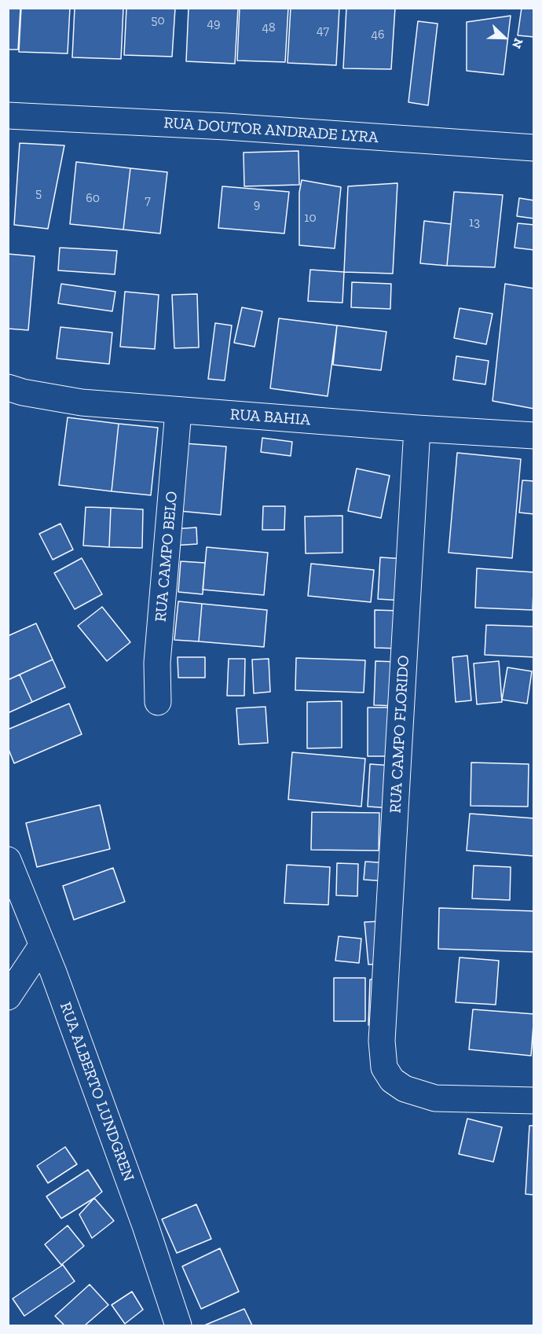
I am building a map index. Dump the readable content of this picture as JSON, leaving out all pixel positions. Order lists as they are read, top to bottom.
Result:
{
  "streets": {
    "street": [
      "RUA DOUTOR ANDRADE LYRA",
      "RUA BAHIA",
      "RUA CAMPO BELO",
      "RUA CAMPO FLORIDO",
      "RUA ALBERTO LUNDGREN"
    ]
  },
  "crossings": [
    ["RUA BAHIA", "RUA CAMPO BELO"],
    ["RUA BAHIA", "RUA CAMPO FLORIDO"]
  ],
  "house_numbers": [
    "50",
    "49",
    "48",
    "47",
    "46",
    "5",
    "60",
    "7",
    "9",
    "10",
    "13"
  ],
  "north": "bottom right"
}
